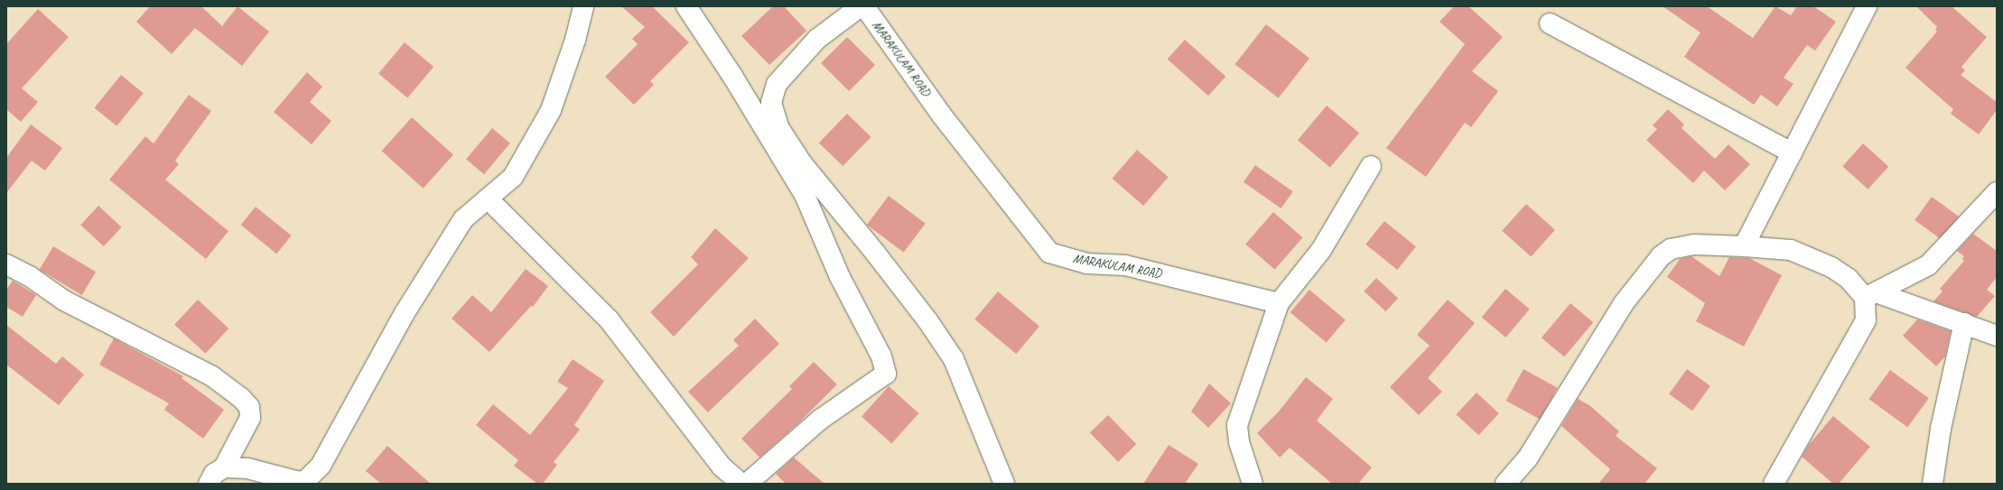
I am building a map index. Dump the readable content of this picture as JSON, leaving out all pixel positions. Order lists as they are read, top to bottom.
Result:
{
  "streets": {
    "street": ["MARAKULAM ROAD"]
  }
}
